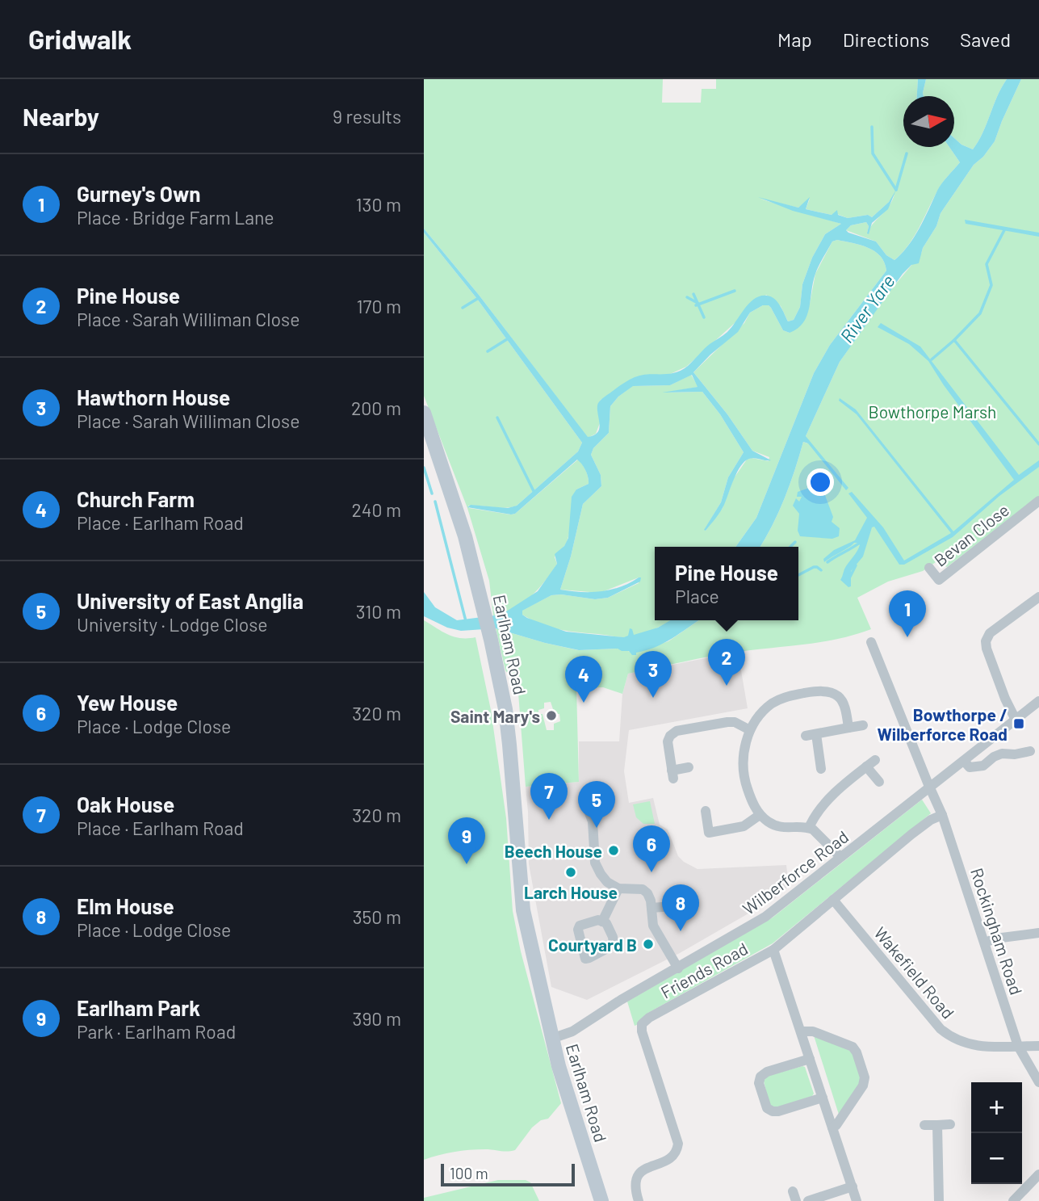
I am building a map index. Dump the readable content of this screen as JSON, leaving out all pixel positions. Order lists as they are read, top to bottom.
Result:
{
  "streets": {
    "main road": ["Earlham Road"],
    "street": [
      "Bevan Close",
      "Wilberforce Road",
      "Rockingham Road",
      "Friends Road",
      "Wakefield Road"
    ]
  },
  "crossings": [
    ["Earlham Road", "Wilberforce Road"],
    ["Wilberforce Road", "Rockingham Road"],
    ["Rockingham Road", "Friends Road"],
    ["Rockingham Road", "Wakefield Road"],
    ["Friends Road", "Wakefield Road"]
  ],
  "water": ["River Yare"],
  "parks": ["Bowthorpe Marsh"],
  "places": {
    "other": [
      "Saint Mary's",
      "Beech House",
      "Larch House",
      "Courtyard B"
    ],
    "transit": ["Bowthorpe / Wilberforce Road"]
  },
  "scale_bar": "100 m",
  "north": "right",
  "page": {
    "header": "Gridwalk",
    "nav": ["Map", "Directions", "Saved"],
    "heading": ["Nearby", "9 results"],
    "list": [
      {
        "mark": "1",
        "name": "Gurney's Own",
        "note": "Place · Bridge Farm Lane",
        "value": "130 m"
      },
      {
        "mark": "2",
        "name": "Pine House",
        "note": "Place · Sarah Williman Close",
        "value": "170 m"
      },
      {
        "mark": "3",
        "name": "Hawthorn House",
        "note": "Place · Sarah Williman Close",
        "value": "200 m"
      },
      {
        "mark": "4",
        "name": "Church Farm",
        "note": "Place · Earlham Road",
        "value": "240 m"
      },
      {
        "mark": "5",
        "name": "University of East Anglia",
        "note": "University · Lodge Close",
        "value": "310 m"
      },
      {
        "mark": "6",
        "name": "Yew House",
        "note": "Place · Lodge Close",
        "value": "320 m"
      },
      {
        "mark": "7",
        "name": "Oak House",
        "note": "Place · Earlham Road",
        "value": "320 m"
      },
      {
        "mark": "8",
        "name": "Elm House",
        "note": "Place · Lodge Close",
        "value": "350 m"
      },
      {
        "mark": "9",
        "name": "Earlham Park",
        "note": "Park · Earlham Road",
        "value": "390 m"
      }
    ],
    "popup": ["Pine House", "Place"],
    "pins": [
      "1",
      "2",
      "3",
      "4",
      "7",
      "5",
      "9",
      "6",
      "8"
    ],
    "map_buttons": ["+", "−"],
    "scale": "100 m"
  }
}
